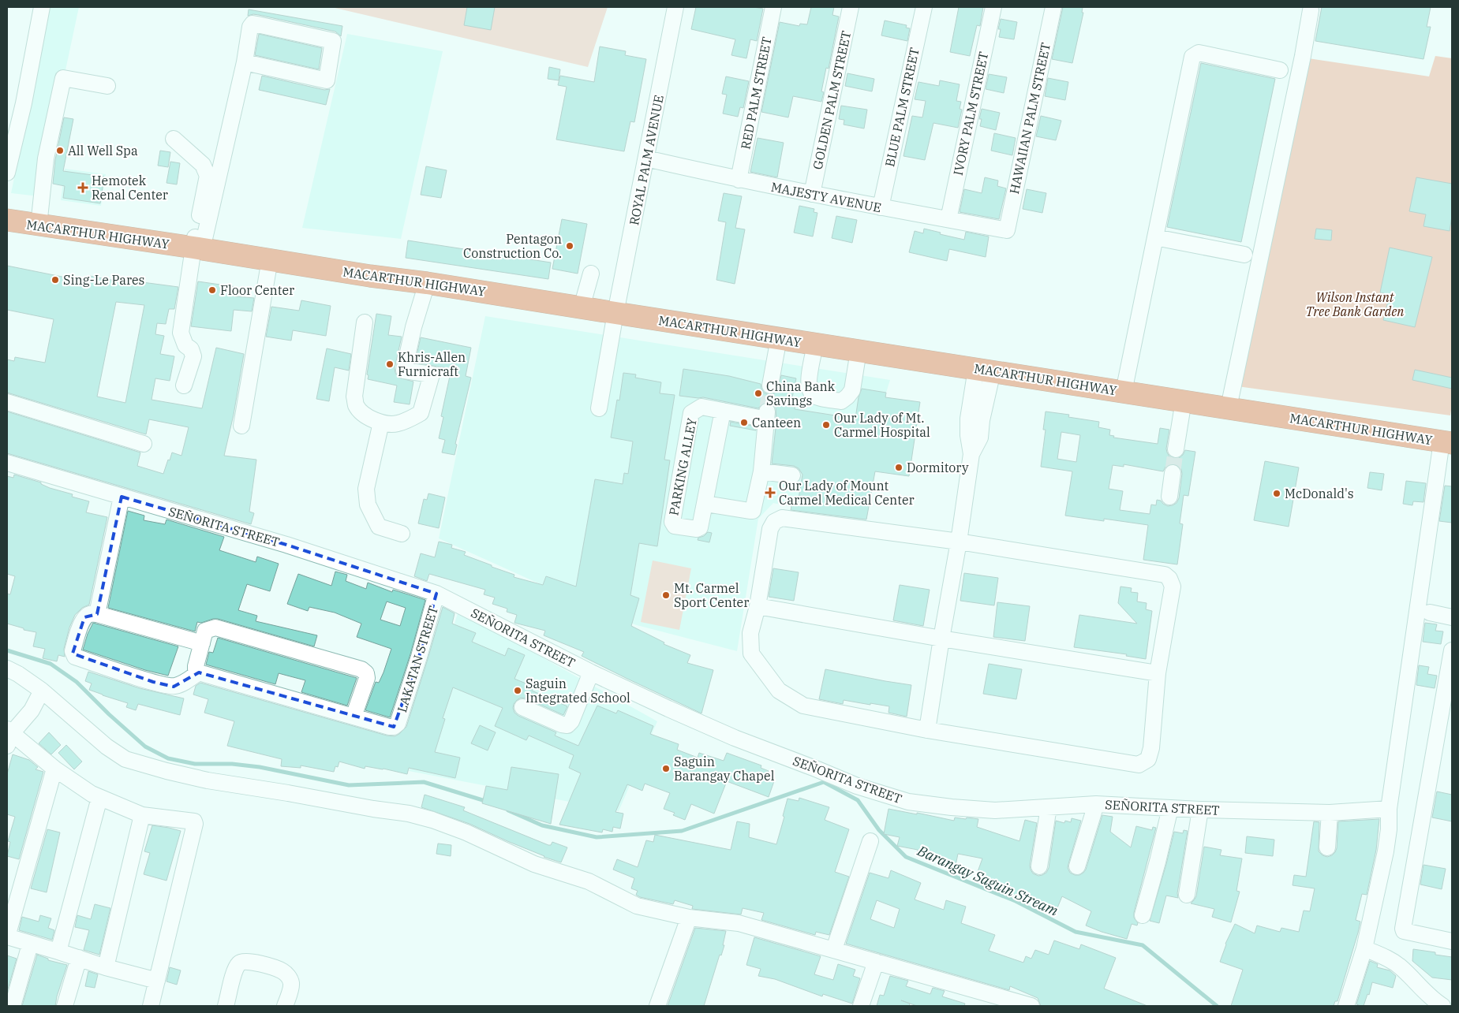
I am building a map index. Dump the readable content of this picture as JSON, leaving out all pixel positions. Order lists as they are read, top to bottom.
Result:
{
  "streets": {
    "highway": ["MACARTHUR HIGHWAY"],
    "street": [
      "RED PALM STREET",
      "GOLDEN PALM STREET",
      "BLUE PALM STREET",
      "IVORY PALM STREET",
      "HAWAIIAN PALM STREET",
      "ROYAL PALM AVENUE",
      "MAJESTY AVENUE",
      "PARKING ALLEY",
      "SEÑORITA STREET",
      "LAKATAN STREET"
    ]
  },
  "crossings": [
    ["RED PALM STREET", "MAJESTY AVENUE"],
    ["GOLDEN PALM STREET", "MAJESTY AVENUE"],
    ["BLUE PALM STREET", "MAJESTY AVENUE"],
    ["IVORY PALM STREET", "MAJESTY AVENUE"],
    ["HAWAIIAN PALM STREET", "MAJESTY AVENUE"],
    ["ROYAL PALM AVENUE", "MAJESTY AVENUE"],
    ["ROYAL PALM AVENUE", "MACARTHUR HIGHWAY"],
    ["SEÑORITA STREET", "LAKATAN STREET"]
  ],
  "water": ["Barangay Saguin Stream"],
  "parks": ["Wilson Instant Tree Bank Garden"],
  "places": {
    "other": [
      "All Well Spa",
      "Pentagon Construction Co.",
      "Sing-Le Pares",
      "Floor Center",
      "Khris-Allen Furnicraft",
      "China Bank Savings",
      "Canteen",
      "Our Lady of Mt. Carmel Hospital",
      "Dormitory",
      "McDonald's",
      "Mt. Carmel Sport Center",
      "Saguin Integrated School",
      "Saguin Barangay Chapel"
    ],
    "health": ["Hemotek Renal Center", "Our Lady of Mount Carmel Medical Center"]
  }
}
